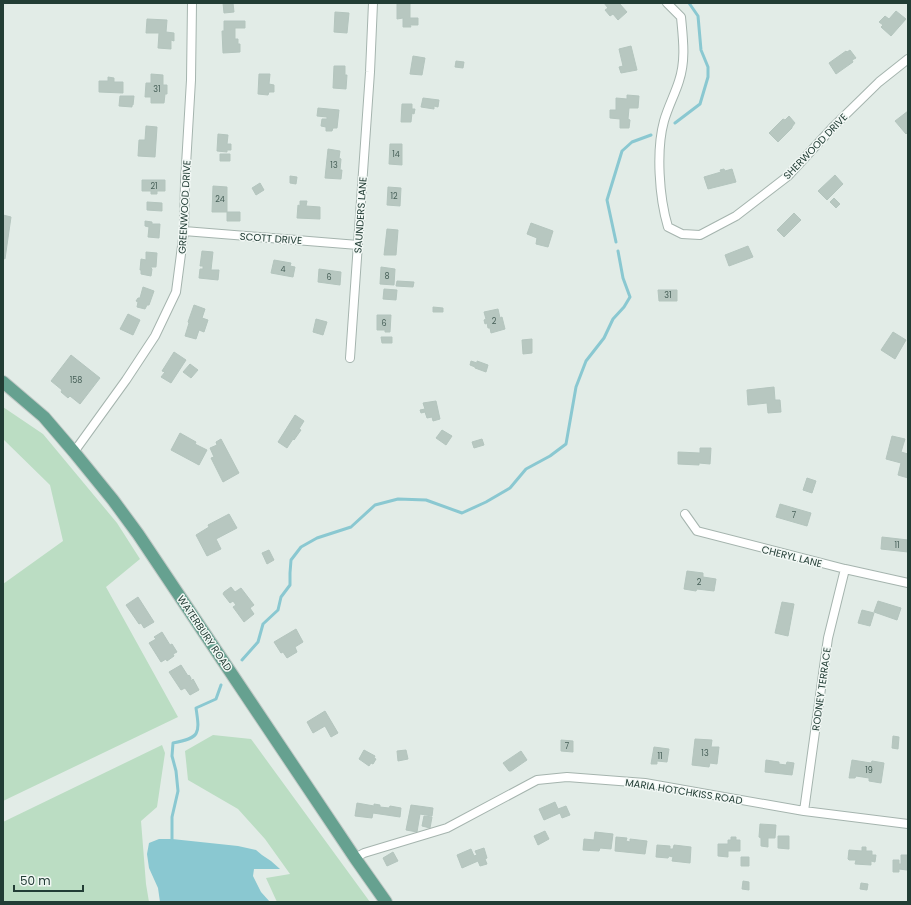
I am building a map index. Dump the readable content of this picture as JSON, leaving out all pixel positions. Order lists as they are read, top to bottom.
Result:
{
  "streets": {
    "main road": ["WATERBURY ROAD"],
    "street": [
      "SHERWOOD DRIVE",
      "GREENWOOD DRIVE",
      "SAUNDERS LANE",
      "SCOTT DRIVE",
      "CHERYL LANE",
      "RODNEY TERRACE",
      "MARIA HOTCHKISS ROAD"
    ]
  },
  "crossings": [
    ["GREENWOOD DRIVE", "SCOTT DRIVE"],
    ["GREENWOOD DRIVE", "WATERBURY ROAD"],
    ["SAUNDERS LANE", "SCOTT DRIVE"],
    ["CHERYL LANE", "RODNEY TERRACE"],
    ["WATERBURY ROAD", "MARIA HOTCHKISS ROAD"],
    ["RODNEY TERRACE", "MARIA HOTCHKISS ROAD"]
  ],
  "house_numbers": [
    "31",
    "14",
    "13",
    "21",
    "12",
    "24",
    "4",
    "8",
    "6",
    "31",
    "2",
    "6",
    "158",
    "7",
    "11",
    "2",
    "7",
    "13",
    "11",
    "19"
  ],
  "scale_bar": "50 m"
}
